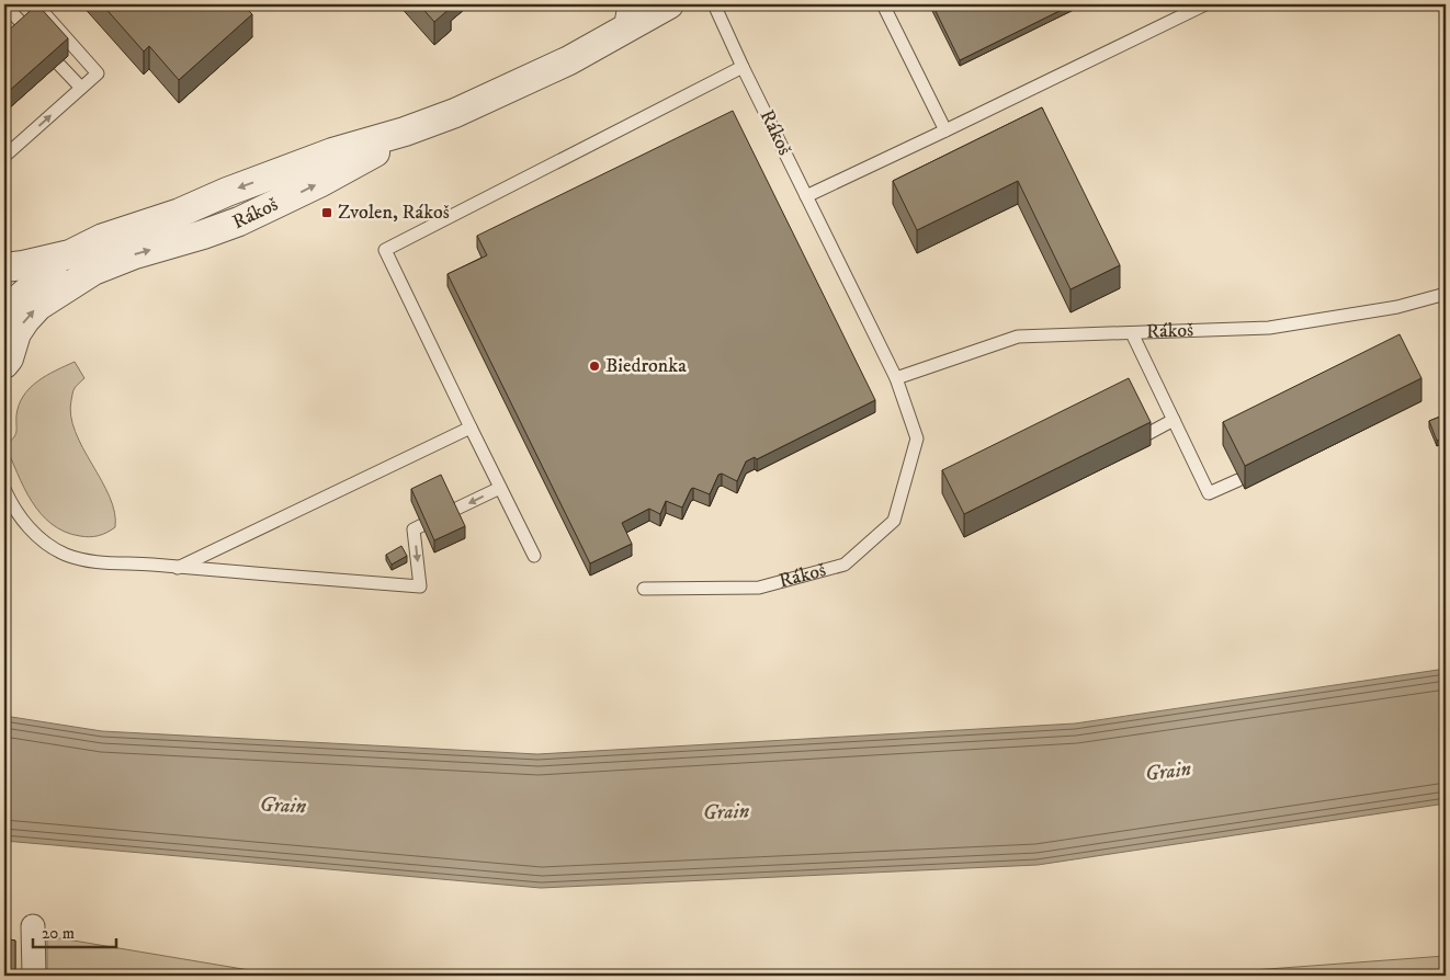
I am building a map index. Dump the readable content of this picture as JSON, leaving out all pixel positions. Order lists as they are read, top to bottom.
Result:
{
  "streets": {
    "street": ["Rákoš"]
  },
  "water": ["Grain"],
  "places": {
    "transit": ["Zvolen, Rákoš"],
    "other": ["Biedronka"]
  },
  "scale_bar": "20 m"
}
